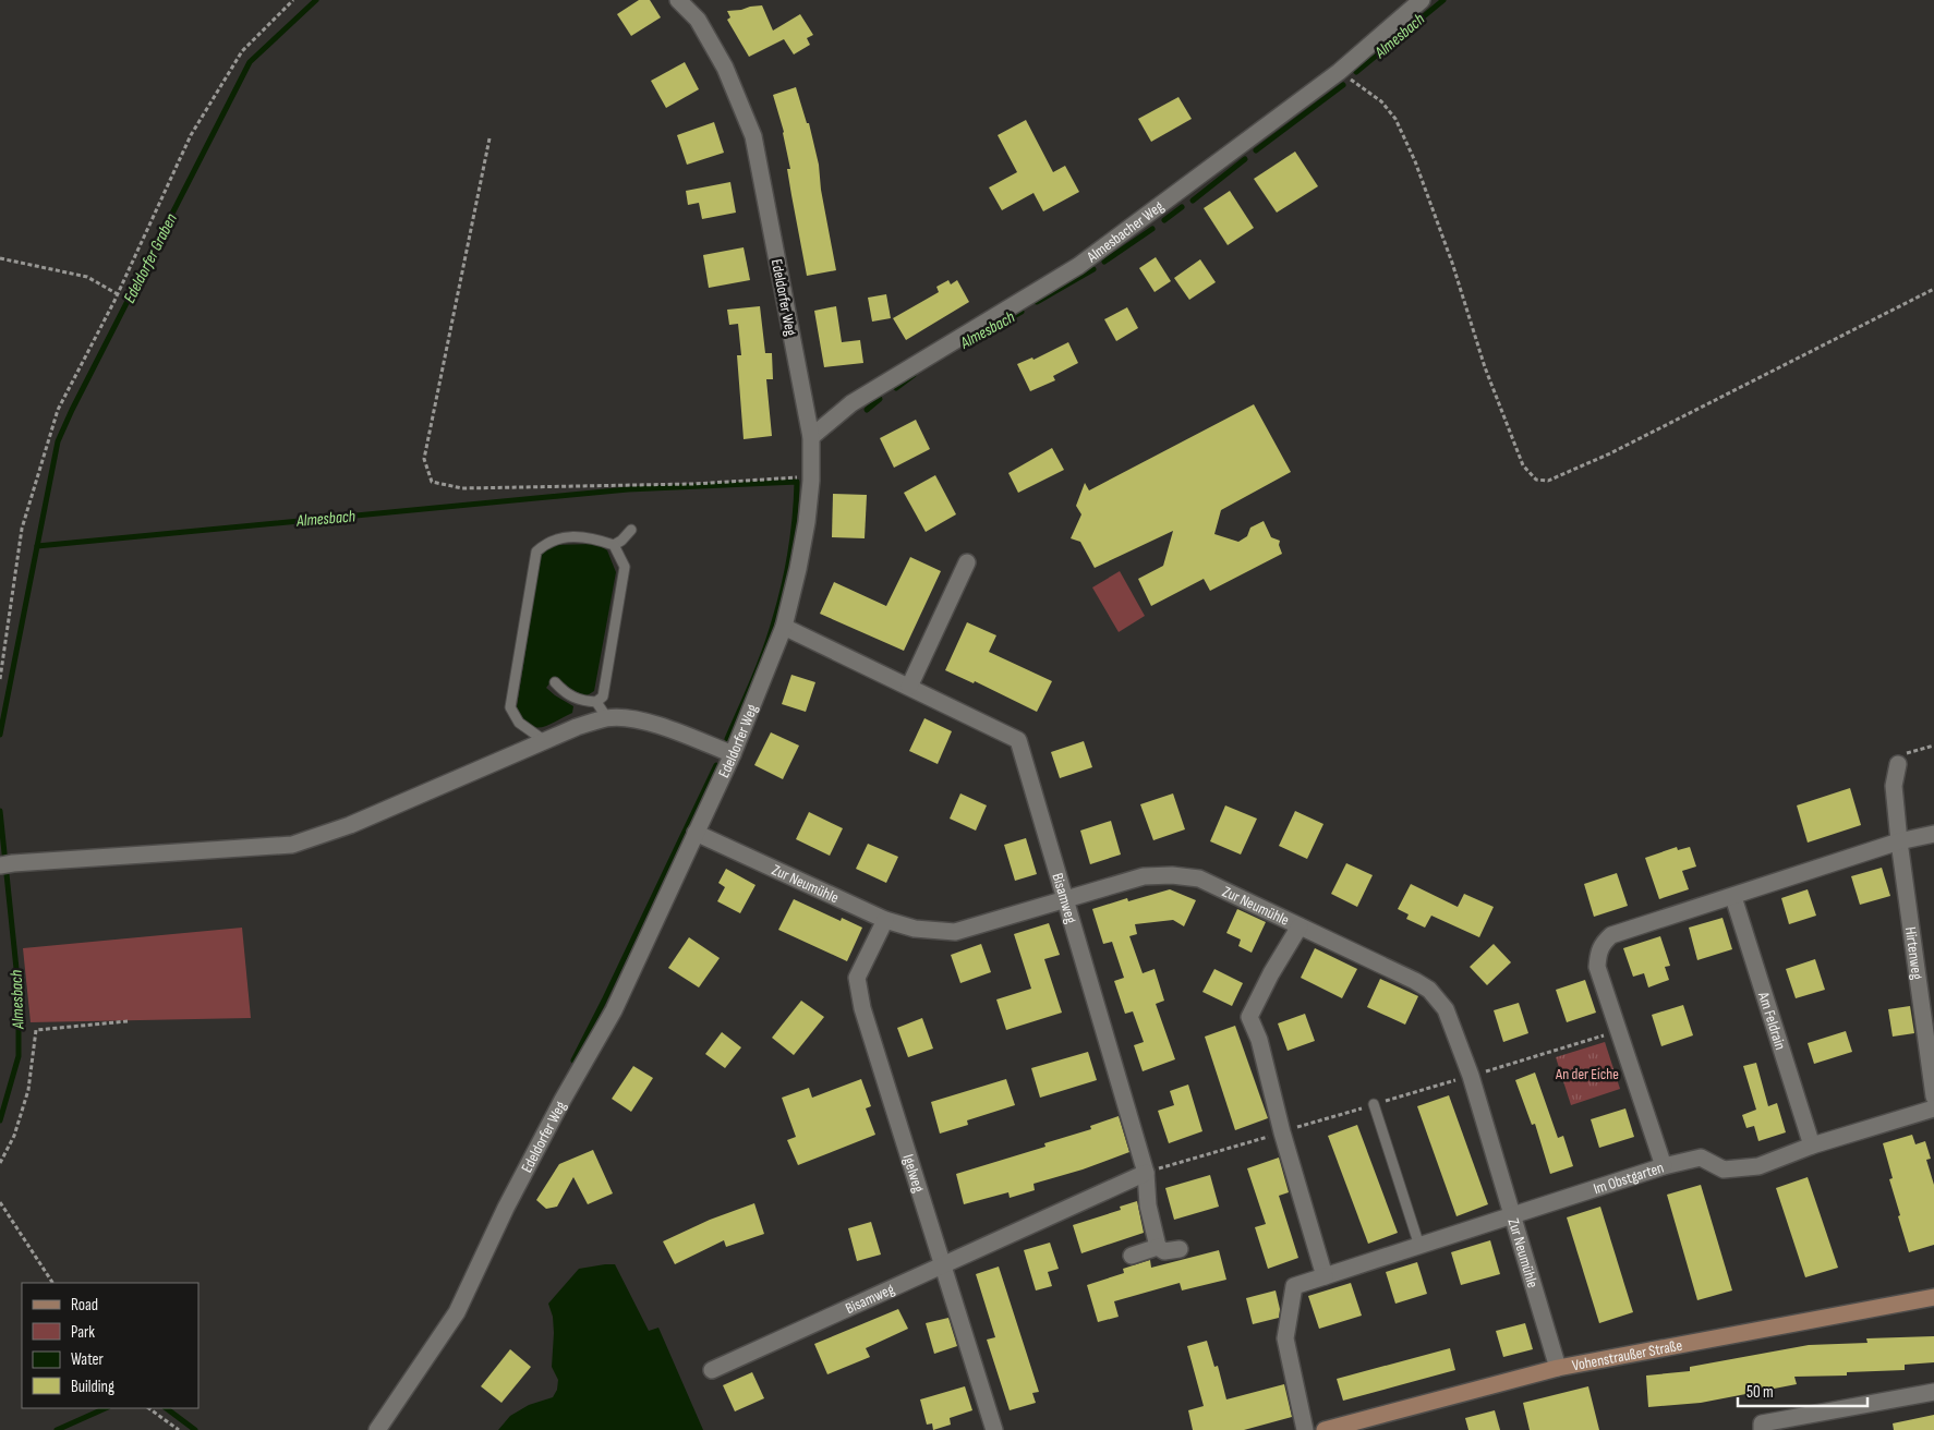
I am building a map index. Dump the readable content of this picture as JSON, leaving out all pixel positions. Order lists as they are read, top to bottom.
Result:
{
  "streets": {
    "main road": ["Vohenstraußer Straße"],
    "street": [
      "Almesbacher Weg",
      "Edeldorfer Weg",
      "Zur Neumühle",
      "Bisamweg",
      "Hirtenweg",
      "Am Feldrain",
      "Igelweg",
      "Im Obstgarten"
    ]
  },
  "crossings": [
    ["Almesbacher Weg", "Edeldorfer Weg"],
    ["Edeldorfer Weg", "Zur Neumühle"],
    ["Edeldorfer Weg", "Bisamweg"],
    ["Zur Neumühle", "Bisamweg"],
    ["Zur Neumühle", "Igelweg"],
    ["Zur Neumühle", "Im Obstgarten"],
    ["Zur Neumühle", "Vohenstraußer Straße"],
    ["Bisamweg", "Igelweg"],
    ["Am Feldrain", "Im Obstgarten"]
  ],
  "water": ["Almesbach", "Edeldorfer Graben"],
  "parks": ["An der Eiche"],
  "legend": [
    "Road",
    "Park",
    "Water",
    "Building"
  ],
  "scale_bar": "50 m"
}
